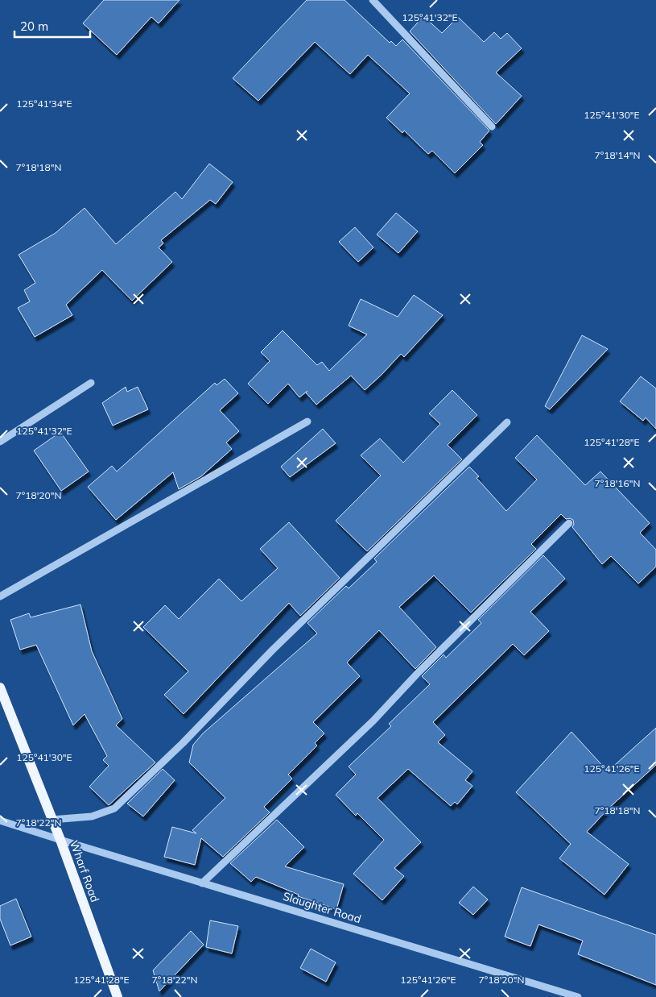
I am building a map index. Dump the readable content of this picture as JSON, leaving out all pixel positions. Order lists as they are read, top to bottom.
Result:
{
  "streets": {
    "main road": ["Wharf Road"],
    "street": ["Slaughter Road"]
  },
  "crossings": [
    ["Wharf Road", "Slaughter Road"]
  ],
  "scale_bar": "20 m",
  "coordinates": [
    "125°41'32\"E",
    "125°41'34\"E",
    "125°41'30\"E",
    "7°18'14\"N",
    "7°18'18\"N",
    "125°41'28\"E",
    "7°18'16\"N",
    "7°18'20\"N",
    "125°41'26\"E",
    "7°18'22\"N"
  ]
}
